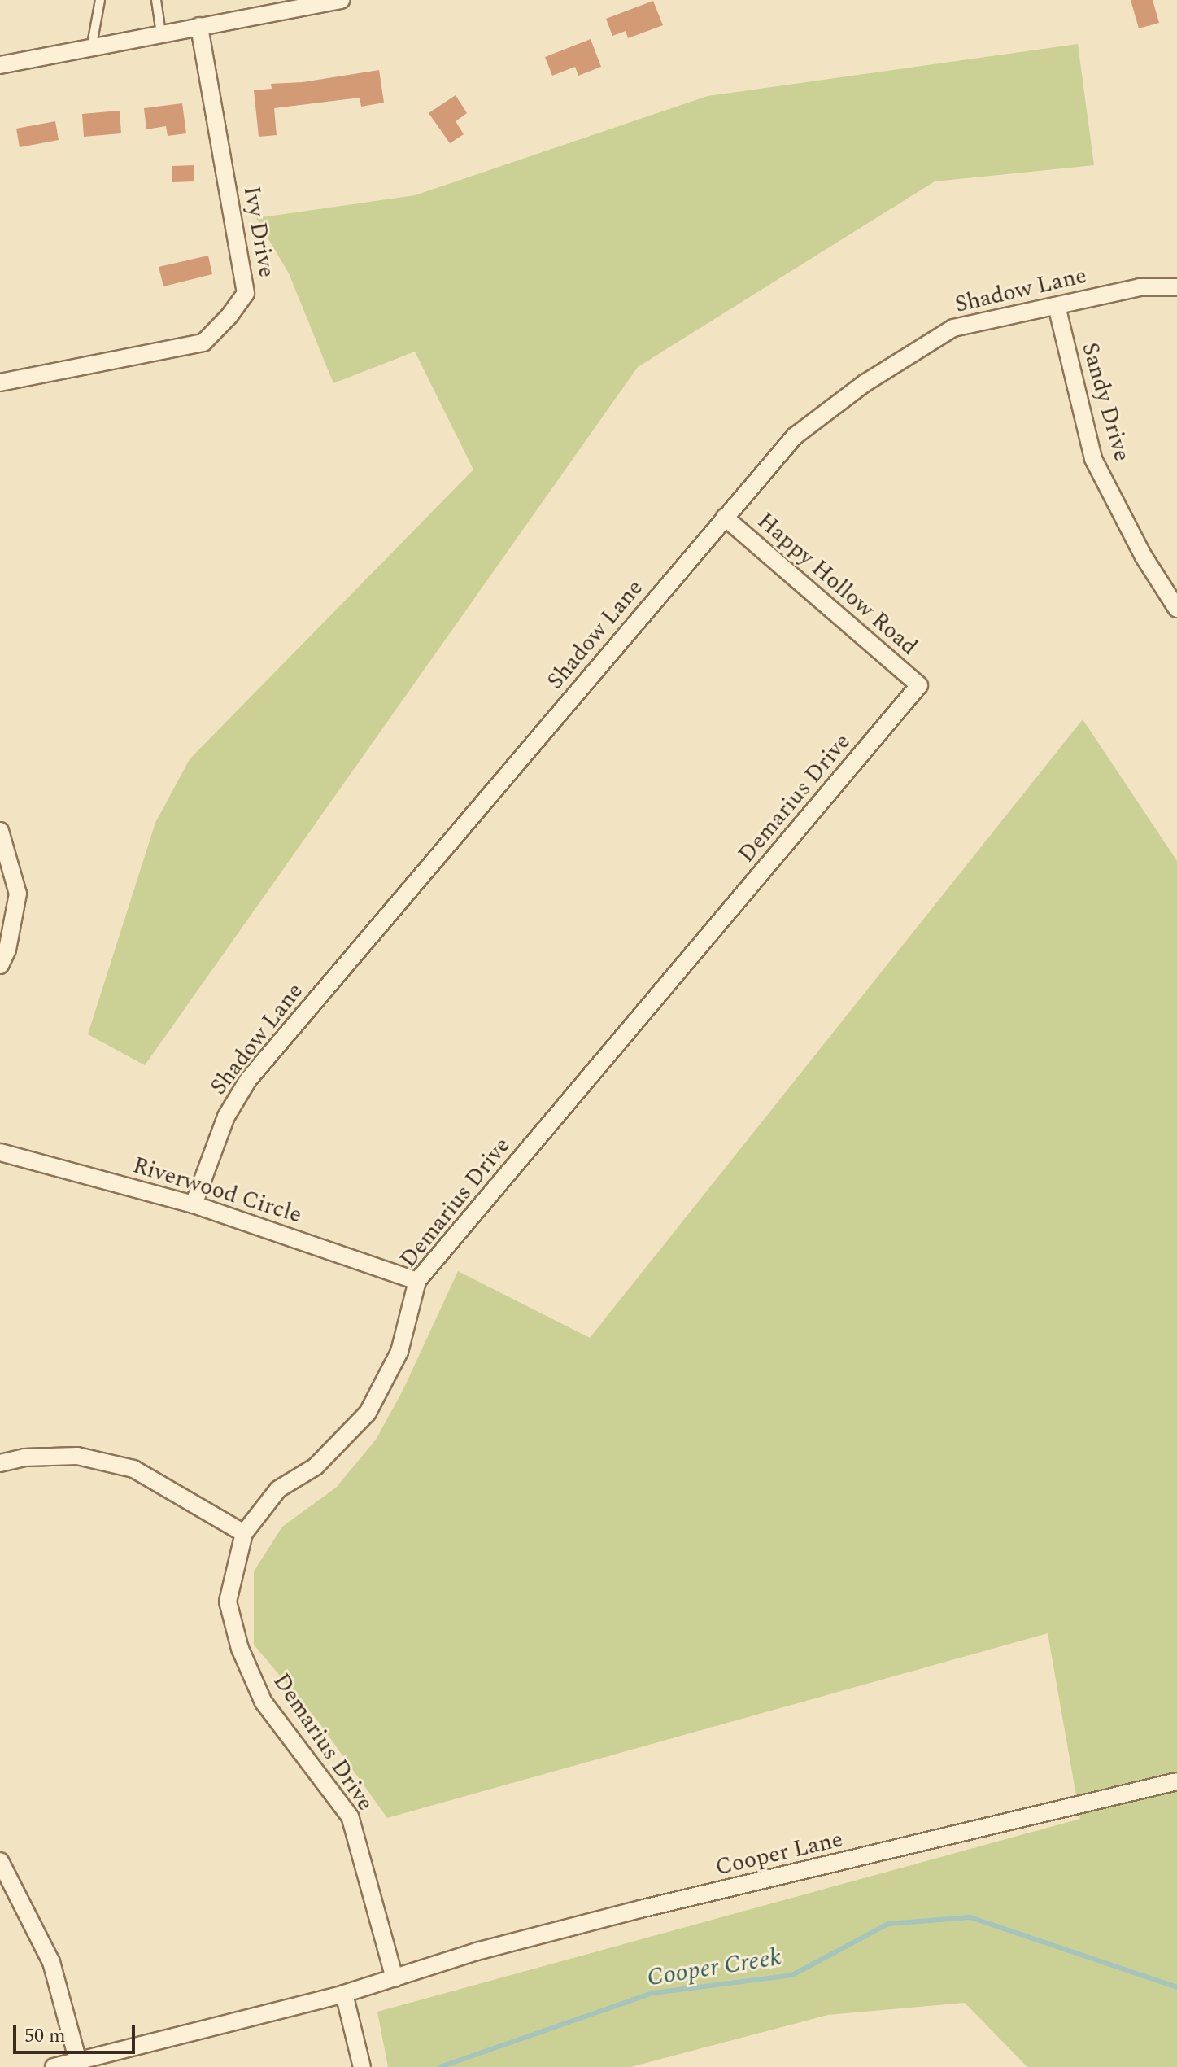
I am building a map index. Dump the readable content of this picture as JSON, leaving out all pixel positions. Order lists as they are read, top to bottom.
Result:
{
  "streets": {
    "street": [
      "Ivy Drive",
      "Shadow Lane",
      "Sandy Drive",
      "Happy Hollow Road",
      "Demarius Drive",
      "Riverwood Circle",
      "Cooper Lane"
    ]
  },
  "crossings": [
    ["Shadow Lane", "Sandy Drive"],
    ["Shadow Lane", "Happy Hollow Road"],
    ["Shadow Lane", "Riverwood Circle"],
    ["Happy Hollow Road", "Demarius Drive"],
    ["Demarius Drive", "Riverwood Circle"],
    ["Demarius Drive", "Cooper Lane"]
  ],
  "water": ["Cooper Creek"],
  "scale_bar": "50 m"
}
